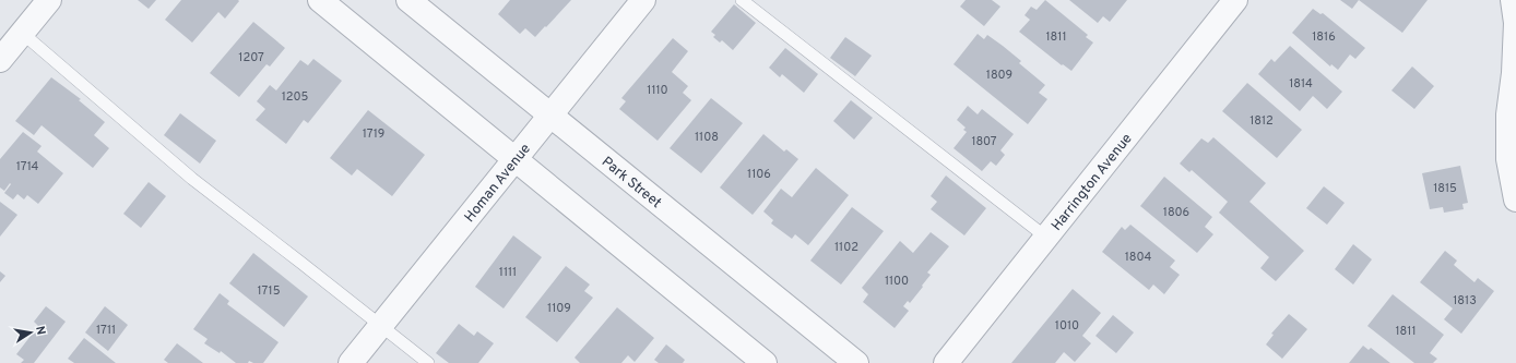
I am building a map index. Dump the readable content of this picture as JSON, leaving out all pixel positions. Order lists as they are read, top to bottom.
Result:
{
  "streets": {
    "street": ["Homan Avenue", "Park Street", "Harrington Avenue"]
  },
  "crossings": [
    ["Homan Avenue", "Park Street"]
  ],
  "house_numbers": [
    "1811",
    "1816",
    "1207",
    "1809",
    "1814",
    "1110",
    "1205",
    "1812",
    "1719",
    "1108",
    "1807",
    "1714",
    "1106",
    "1815",
    "1806",
    "1102",
    "1804",
    "1111",
    "1100",
    "1715",
    "1813",
    "1109",
    "1010",
    "1711",
    "1811"
  ],
  "north": "right"
}
